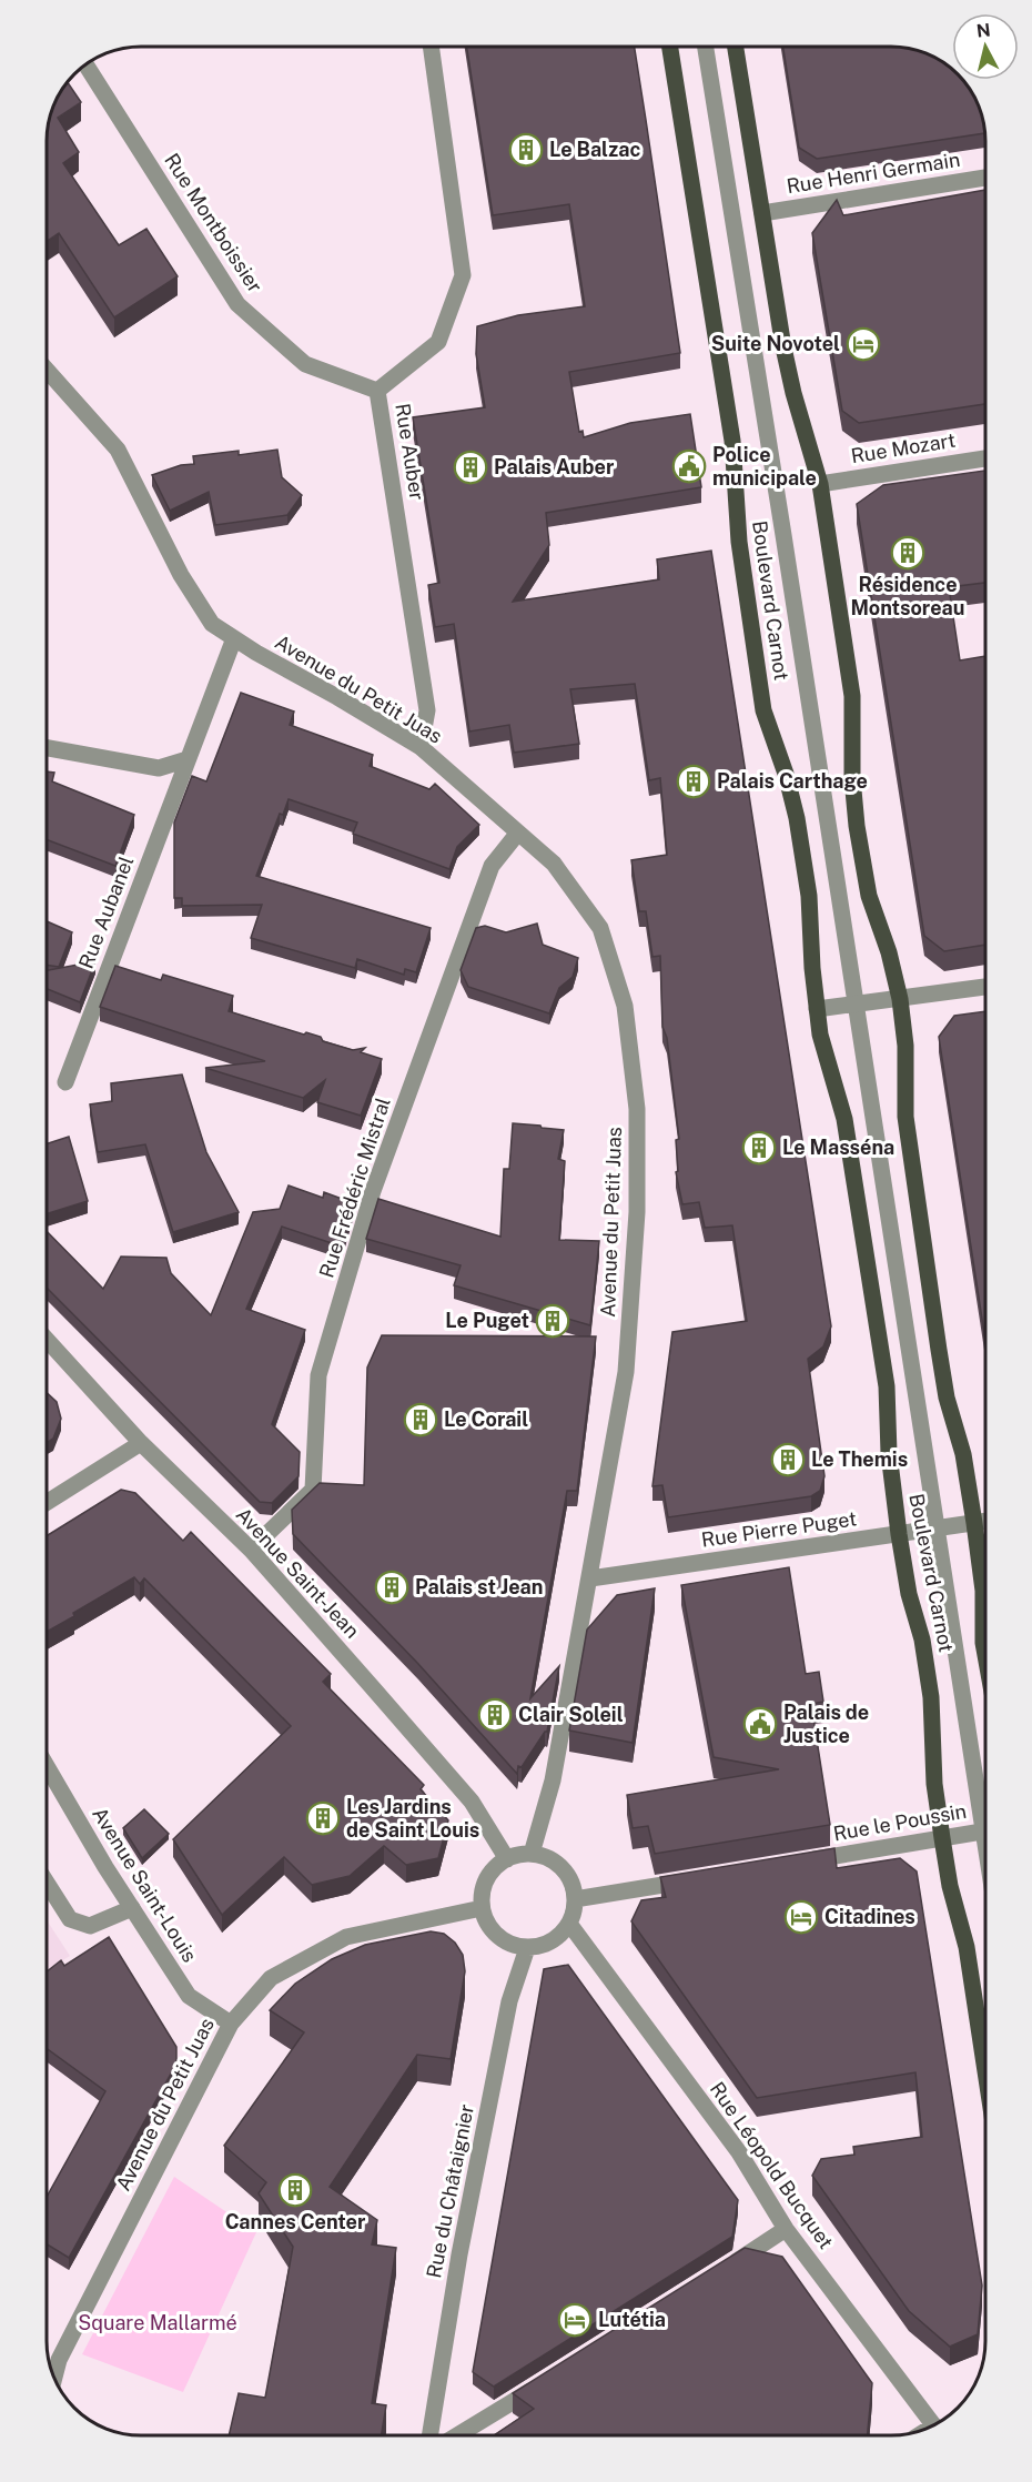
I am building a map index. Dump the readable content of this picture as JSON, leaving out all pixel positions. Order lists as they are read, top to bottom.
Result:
{
  "streets": {
    "main road": ["Boulevard Carnot"],
    "street": [
      "Rue Henri Germain",
      "Rue Montboissier",
      "Rue Mozart",
      "Rue Auber",
      "Avenue du Petit Juas",
      "Rue Aubanel",
      "Rue Frédéric Mistral",
      "Rue Pierre Puget",
      "Avenue Saint-Jean",
      "Rue le Poussin",
      "Avenue Saint-Louis",
      "Rue Léopold Bucquet",
      "Rue du Châtaignier"
    ]
  },
  "crossings": [
    ["Rue Henri Germain", "Boulevard Carnot"],
    ["Rue Montboissier", "Rue Auber"],
    ["Rue Mozart", "Boulevard Carnot"],
    ["Rue Auber", "Avenue du Petit Juas"],
    ["Boulevard Carnot", "Rue Pierre Puget"],
    ["Boulevard Carnot", "Rue le Poussin"],
    ["Avenue du Petit Juas", "Rue Aubanel"],
    ["Avenue du Petit Juas", "Rue Frédéric Mistral"],
    ["Avenue du Petit Juas", "Rue Pierre Puget"],
    ["Avenue du Petit Juas", "Avenue Saint-Jean"],
    ["Avenue du Petit Juas", "Avenue Saint-Louis"],
    ["Avenue du Petit Juas", "Rue Léopold Bucquet"],
    ["Avenue du Petit Juas", "Rue du Châtaignier"],
    ["Rue Frédéric Mistral", "Avenue Saint-Jean"],
    ["Avenue Saint-Jean", "Rue Léopold Bucquet"],
    ["Avenue Saint-Jean", "Rue du Châtaignier"],
    ["Rue Léopold Bucquet", "Rue du Châtaignier"]
  ],
  "parks": ["Square Mallarmé"],
  "places": {
    "building": [
      "Le Balzac",
      "Palais Auber",
      "Résidence Montsoreau",
      "Palais Carthage",
      "Le Masséna",
      "Le Puget",
      "Le Corail",
      "Le Themis",
      "Palais st Jean",
      "Clair Soleil",
      "Les Jardins de Saint Louis",
      "Cannes Center"
    ],
    "hotel": ["Suite Novotel", "Citadines", "Lutétia"],
    "public building": ["Police municipale", "Palais de Justice"]
  },
  "north": "top"
}
